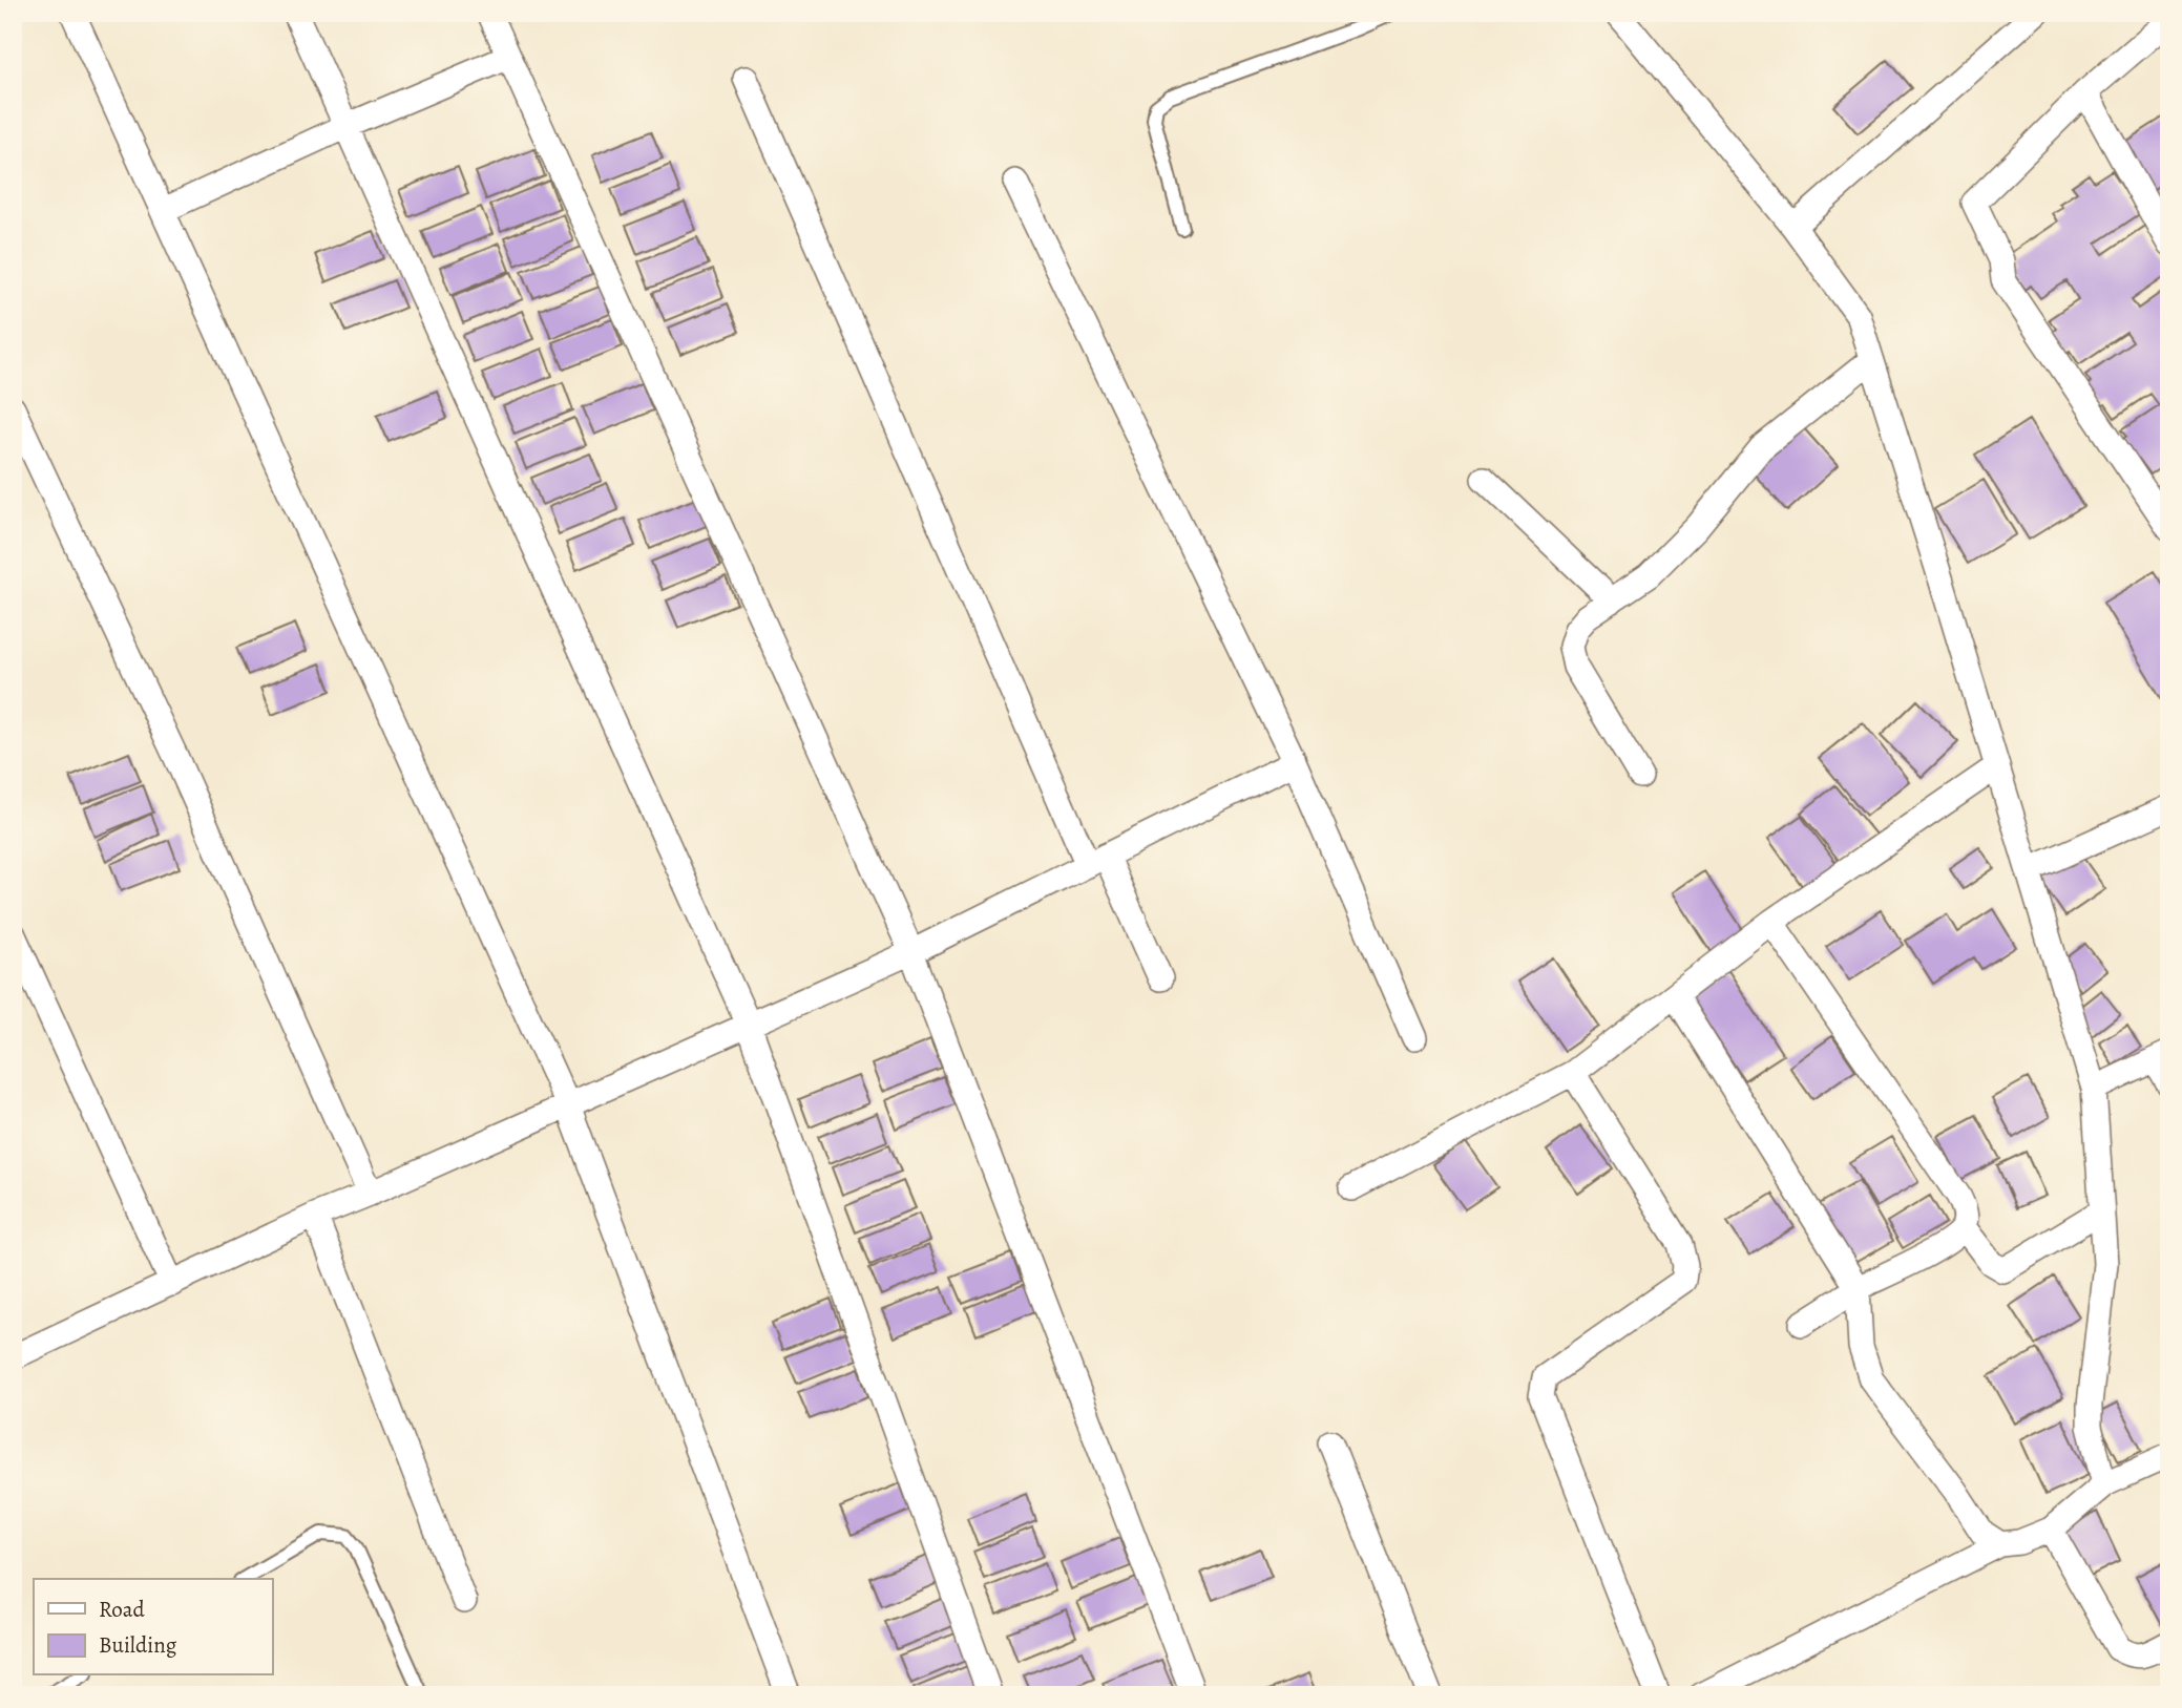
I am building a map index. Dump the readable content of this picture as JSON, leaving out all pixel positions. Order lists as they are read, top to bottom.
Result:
{
  "legend": ["Road", "Building"]
}
